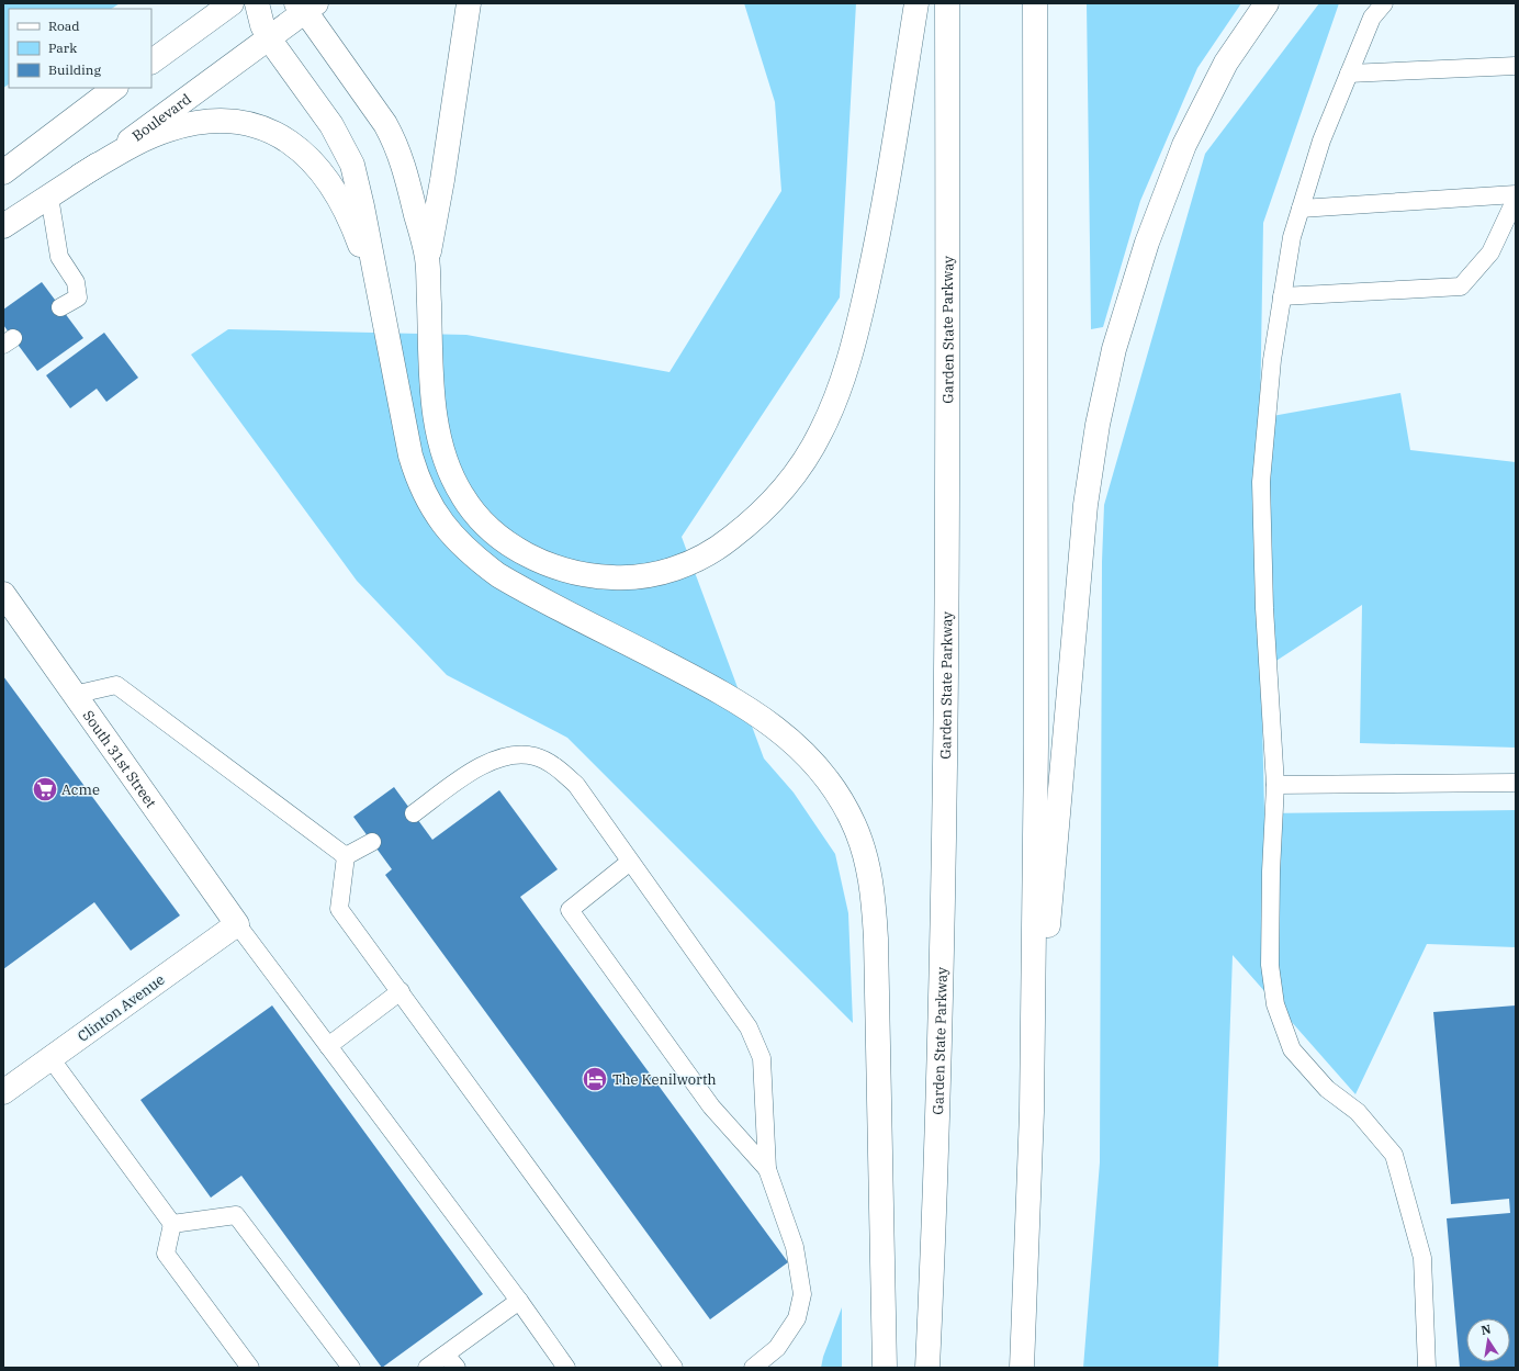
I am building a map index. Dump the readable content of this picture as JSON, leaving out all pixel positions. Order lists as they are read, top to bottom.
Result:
{
  "streets": {
    "main road": [
      "Boulevard",
      "Garden State Parkway",
      "South 31st Street",
      "Clinton Avenue"
    ]
  },
  "crossings": [
    ["South 31st Street", "Clinton Avenue"]
  ],
  "places": {
    "supermarket": ["Acme"],
    "hotel": ["The Kenilworth"]
  },
  "legend": ["Road", "Park", "Building"],
  "north": "top"
}
